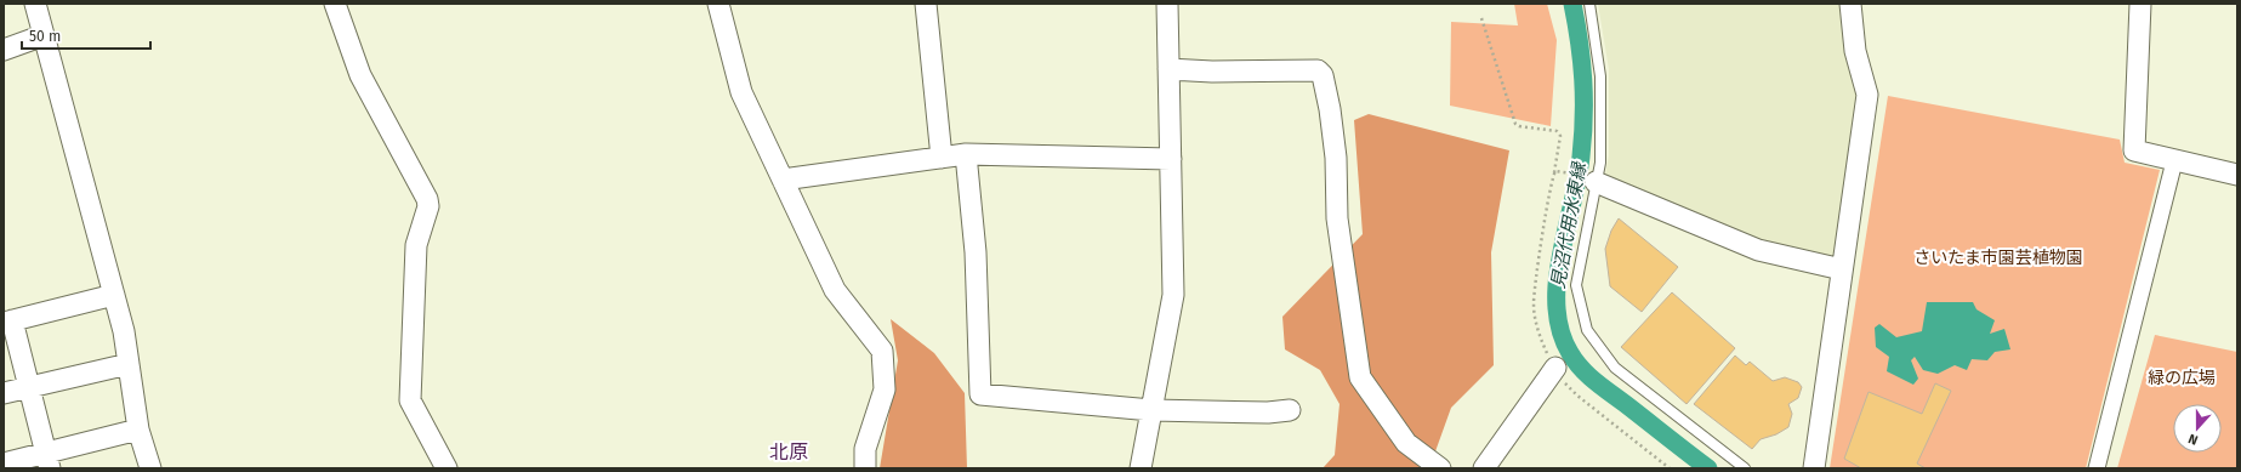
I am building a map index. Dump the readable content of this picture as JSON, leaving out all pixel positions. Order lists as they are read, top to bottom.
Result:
{
  "districts": ["北原"],
  "water": ["見沼代用水東縁"],
  "parks": ["さいたま市園芸植物園", "緑の広場"],
  "scale_bar": "50 m",
  "north": "bottom"
}
